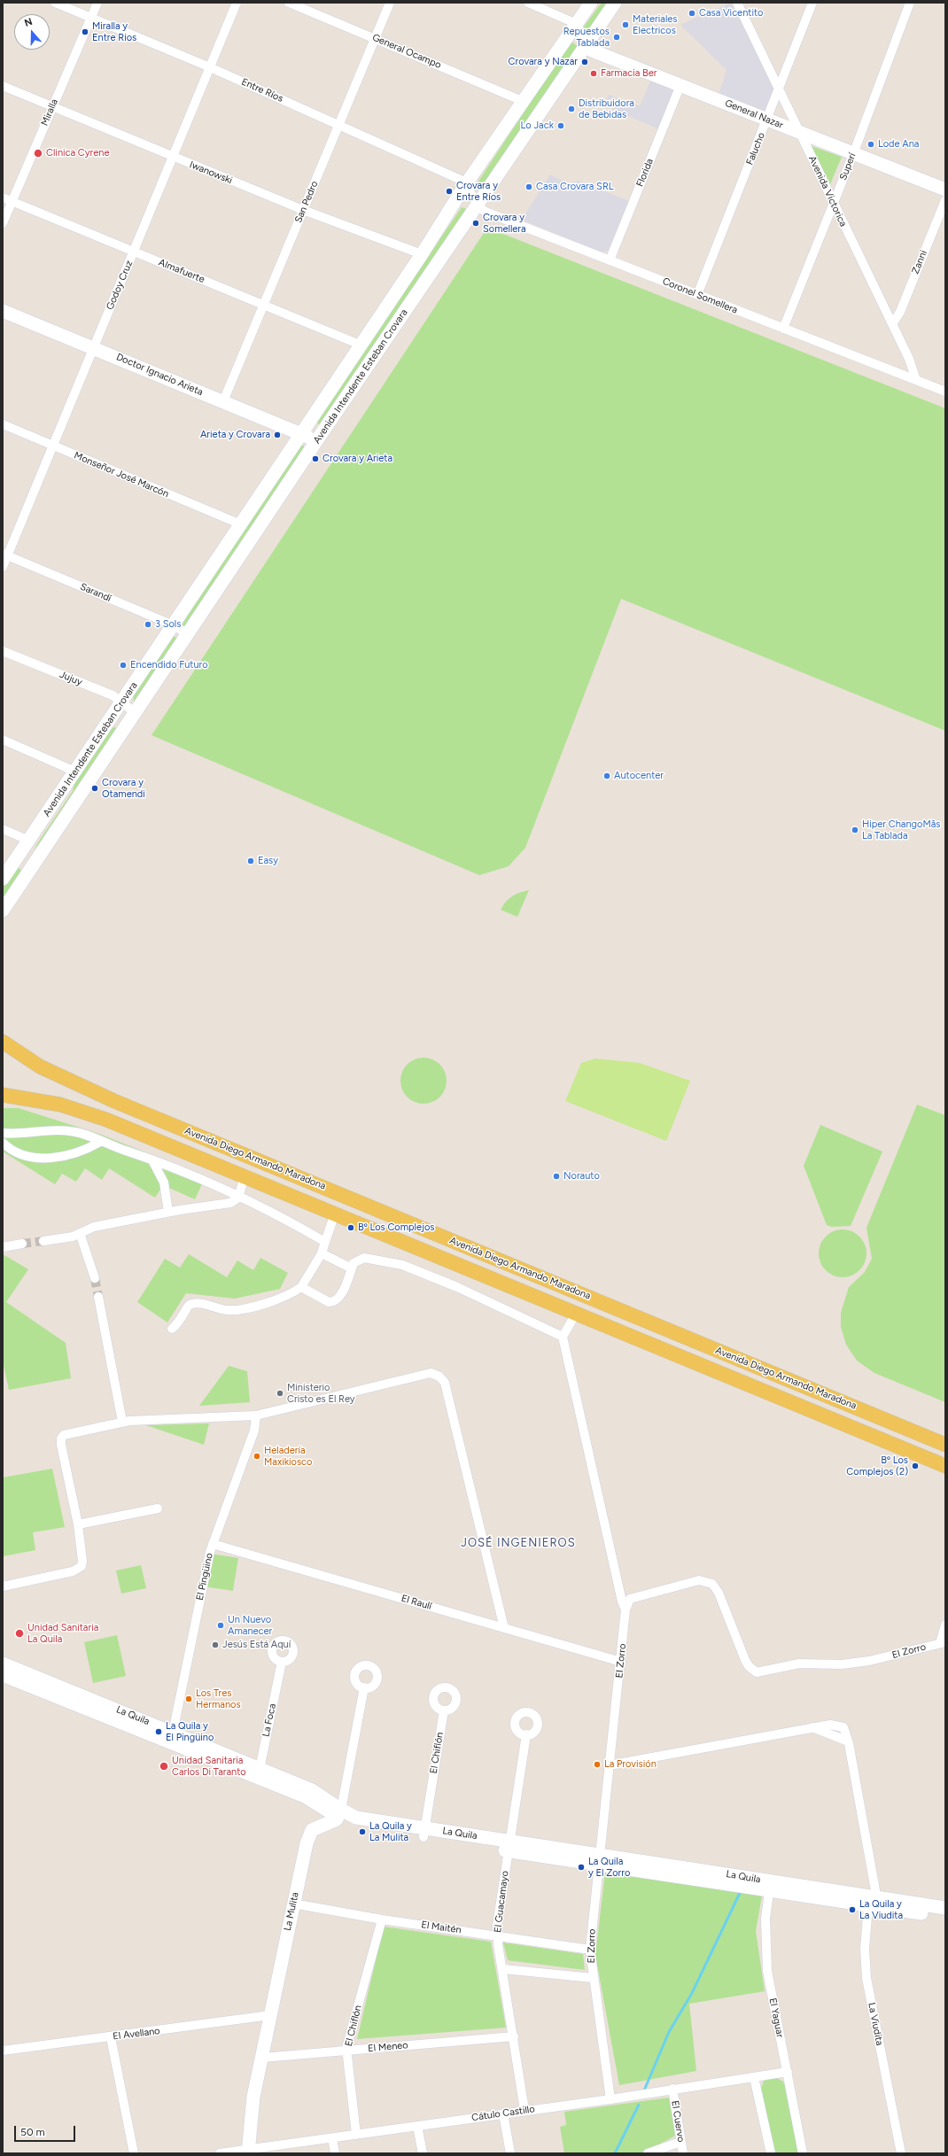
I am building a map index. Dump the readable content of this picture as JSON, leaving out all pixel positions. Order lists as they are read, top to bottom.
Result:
{
  "streets": {
    "main road": [
      "General Nazar",
      "Doctor Ignacio Arieta",
      "Avenida Intendente Esteban Crovara",
      "Avenida Diego Armando Maradona",
      "La Quila",
      "La Mulita"
    ],
    "street": [
      "General Ocampo",
      "Entre Ríos",
      "Miralla",
      "Falucho",
      "Superí",
      "Iwanowski",
      "Florida",
      "Avenida Victorica",
      "San Pedro",
      "Zanni",
      "Almafuerte",
      "Godoy Cruz",
      "Coronel Somellera",
      "Monseñor José Marcón",
      "Sarandí",
      "Jujuy",
      "El Pingüino",
      "El Raulí",
      "El Zorro",
      "La Foca",
      "El Chiflón",
      "El Guacamayo",
      "El Maitén",
      "El Yaguar",
      "La Viudita",
      "El Avellano",
      "El Meneo",
      "Cátulo Castillo",
      "El Cuervo"
    ]
  },
  "crossings": [
    ["General Ocampo", "San Pedro"],
    ["General Ocampo", "Avenida Intendente Esteban Crovara"],
    ["Entre Ríos", "Miralla"],
    ["Entre Ríos", "San Pedro"],
    ["Entre Ríos", "Godoy Cruz"],
    ["Entre Ríos", "Coronel Somellera"],
    ["Entre Ríos", "Avenida Intendente Esteban Crovara"],
    ["Miralla", "Iwanowski"],
    ["Miralla", "Almafuerte"],
    ["General Nazar", "Falucho"],
    ["General Nazar", "Superí"],
    ["General Nazar", "Florida"],
    ["General Nazar", "Avenida Victorica"],
    ["General Nazar", "Avenida Intendente Esteban Crovara"],
    ["Falucho", "Avenida Victorica"],
    ["Falucho", "Coronel Somellera"],
    ["Superí", "Avenida Victorica"],
    ["Superí", "Coronel Somellera"],
    ["Iwanowski", "San Pedro"],
    ["Iwanowski", "Godoy Cruz"],
    ["Iwanowski", "Avenida Intendente Esteban Crovara"],
    ["Florida", "Coronel Somellera"],
    ["Avenida Victorica", "Zanni"],
    ["Avenida Victorica", "Coronel Somellera"],
    ["San Pedro", "Almafuerte"],
    ["San Pedro", "Doctor Ignacio Arieta"],
    ["Almafuerte", "Godoy Cruz"],
    ["Almafuerte", "Avenida Intendente Esteban Crovara"],
    ["Godoy Cruz", "Doctor Ignacio Arieta"],
    ["Godoy Cruz", "Monseñor José Marcón"],
    ["Godoy Cruz", "Sarandí"],
    ["Coronel Somellera", "Avenida Intendente Esteban Crovara"],
    ["Doctor Ignacio Arieta", "Avenida Intendente Esteban Crovara"],
    ["Avenida Intendente Esteban Crovara", "Monseñor José Marcón"],
    ["Avenida Intendente Esteban Crovara", "Sarandí"],
    ["Avenida Intendente Esteban Crovara", "Jujuy"],
    ["El Pingüino", "El Raulí"],
    ["El Pingüino", "La Quila"],
    ["El Raulí", "El Zorro"],
    ["El Zorro", "La Quila"],
    ["El Zorro", "El Maitén"],
    ["El Zorro", "La Viudita"],
    ["El Zorro", "Cátulo Castillo"],
    ["La Quila", "La Foca"],
    ["La Quila", "El Chiflón"],
    ["La Quila", "El Guacamayo"],
    ["La Quila", "La Mulita"],
    ["La Quila", "El Yaguar"],
    ["La Quila", "La Viudita"],
    ["El Chiflón", "El Maitén"],
    ["El Chiflón", "El Meneo"],
    ["El Chiflón", "Cátulo Castillo"],
    ["El Guacamayo", "El Maitén"],
    ["El Guacamayo", "El Meneo"],
    ["El Guacamayo", "Cátulo Castillo"],
    ["La Mulita", "El Maitén"],
    ["La Mulita", "El Avellano"],
    ["La Mulita", "El Meneo"],
    ["La Mulita", "Cátulo Castillo"],
    ["El Yaguar", "Cátulo Castillo"],
    ["Cátulo Castillo", "El Cuervo"]
  ],
  "districts": ["JOSÉ INGENIEROS"],
  "places": [
    "Casa Vicentito",
    "Materiales Electricos",
    "Miralla y Entre Rios",
    "Repuestos Tablada",
    "Crovara y Nazar",
    "Farmacia Ber",
    "Distribuidora de Bebidas",
    "Lo Jack",
    "Lode Ana",
    "Clinica Cyrene",
    "Casa Crovara SRL",
    "Crovara y Entre Ríos",
    "Crovara y Somellera",
    "Arieta y Crovara",
    "Crovara y Arieta",
    "3 Sols",
    "Encendido Futuro",
    "Autocenter",
    "Crovara y Otamendi",
    "Hiper ChangoMâs La Tablada",
    "Easy",
    "Norauto",
    "Bº Los Complejos",
    "Ministerio Cristo es El Rey",
    "Heladería Maxikiosco",
    "Bº Los Complejos (2)",
    "Un Nuevo Amanecer",
    "Unidad Sanitaria La Quila",
    "Jesús Está Aquí",
    "Los Tres Hermanos",
    "La Quila y El Pingüino",
    "La Provisión",
    "Unidad Sanitaria Carlos Di Taranto",
    "La Quila y La Mulita",
    "La Quila y El Zorro",
    "La Quila y La Viudita"
  ],
  "scale_bar": "50 m",
  "north": "top"
}
